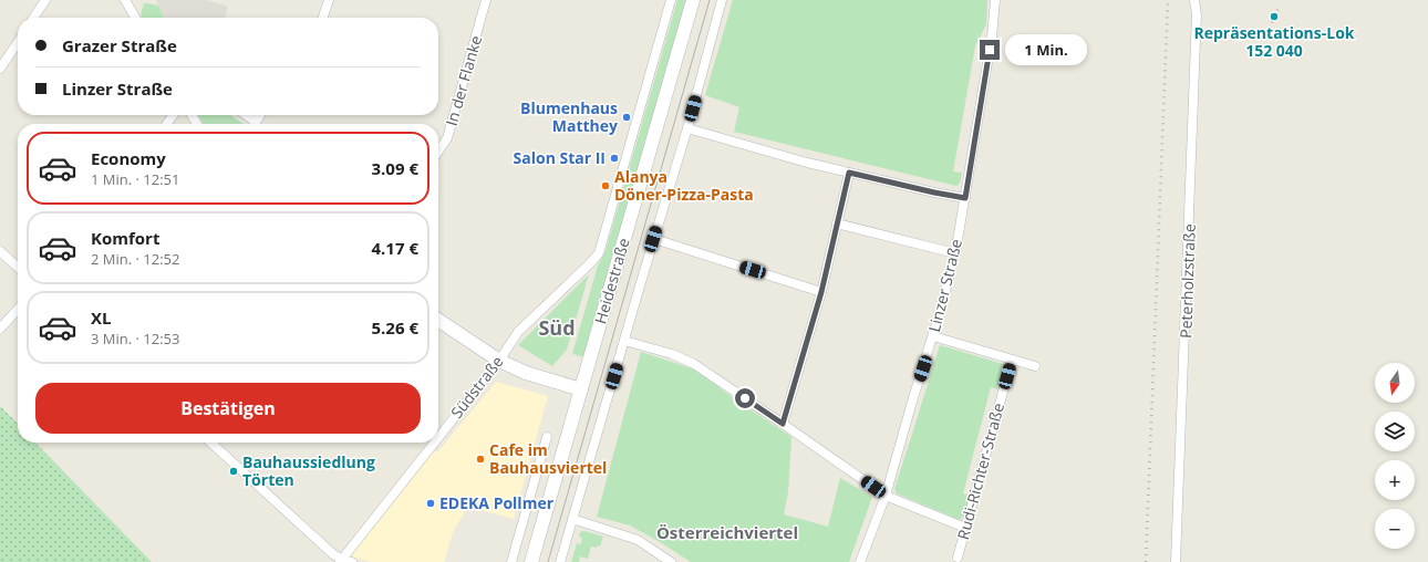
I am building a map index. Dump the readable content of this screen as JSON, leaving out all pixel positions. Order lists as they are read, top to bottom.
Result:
{
  "streets": {
    "street": [
      "In der Flanke",
      "Heidestraße",
      "Peterholzstraße",
      "Linzer Straße",
      "Südstraße",
      "Rudi-Richter-Straße"
    ]
  },
  "crossings": [
    ["Heidestraße", "Südstraße"]
  ],
  "districts": ["Süd", "Österreichviertel"],
  "places": [
    "Repräsentations-Lok 152 040",
    "Blumenhaus Matthey",
    "Salon Star II",
    "Alanya Döner-Pizza-Pasta",
    "Cafe im Bauhausviertel",
    "Bauhaussiedlung Törten",
    "EDEKA Pollmer"
  ],
  "north": "bottom",
  "page": {
    "banner": ["Grazer Straße", "Linzer Straße"],
    "bubble": "1 Min.",
    "list": [
      {
        "name": "Economy",
        "note": "1 Min. · 12:51",
        "value": "3.09 €"
      },
      {
        "name": "Komfort",
        "note": "2 Min. · 12:52",
        "value": "4.17 €"
      },
      {
        "name": "XL",
        "note": "3 Min. · 12:53",
        "value": "5.26 €"
      }
    ],
    "map_buttons": ["+", "−"],
    "buttons": "Bestätigen"
  }
}
